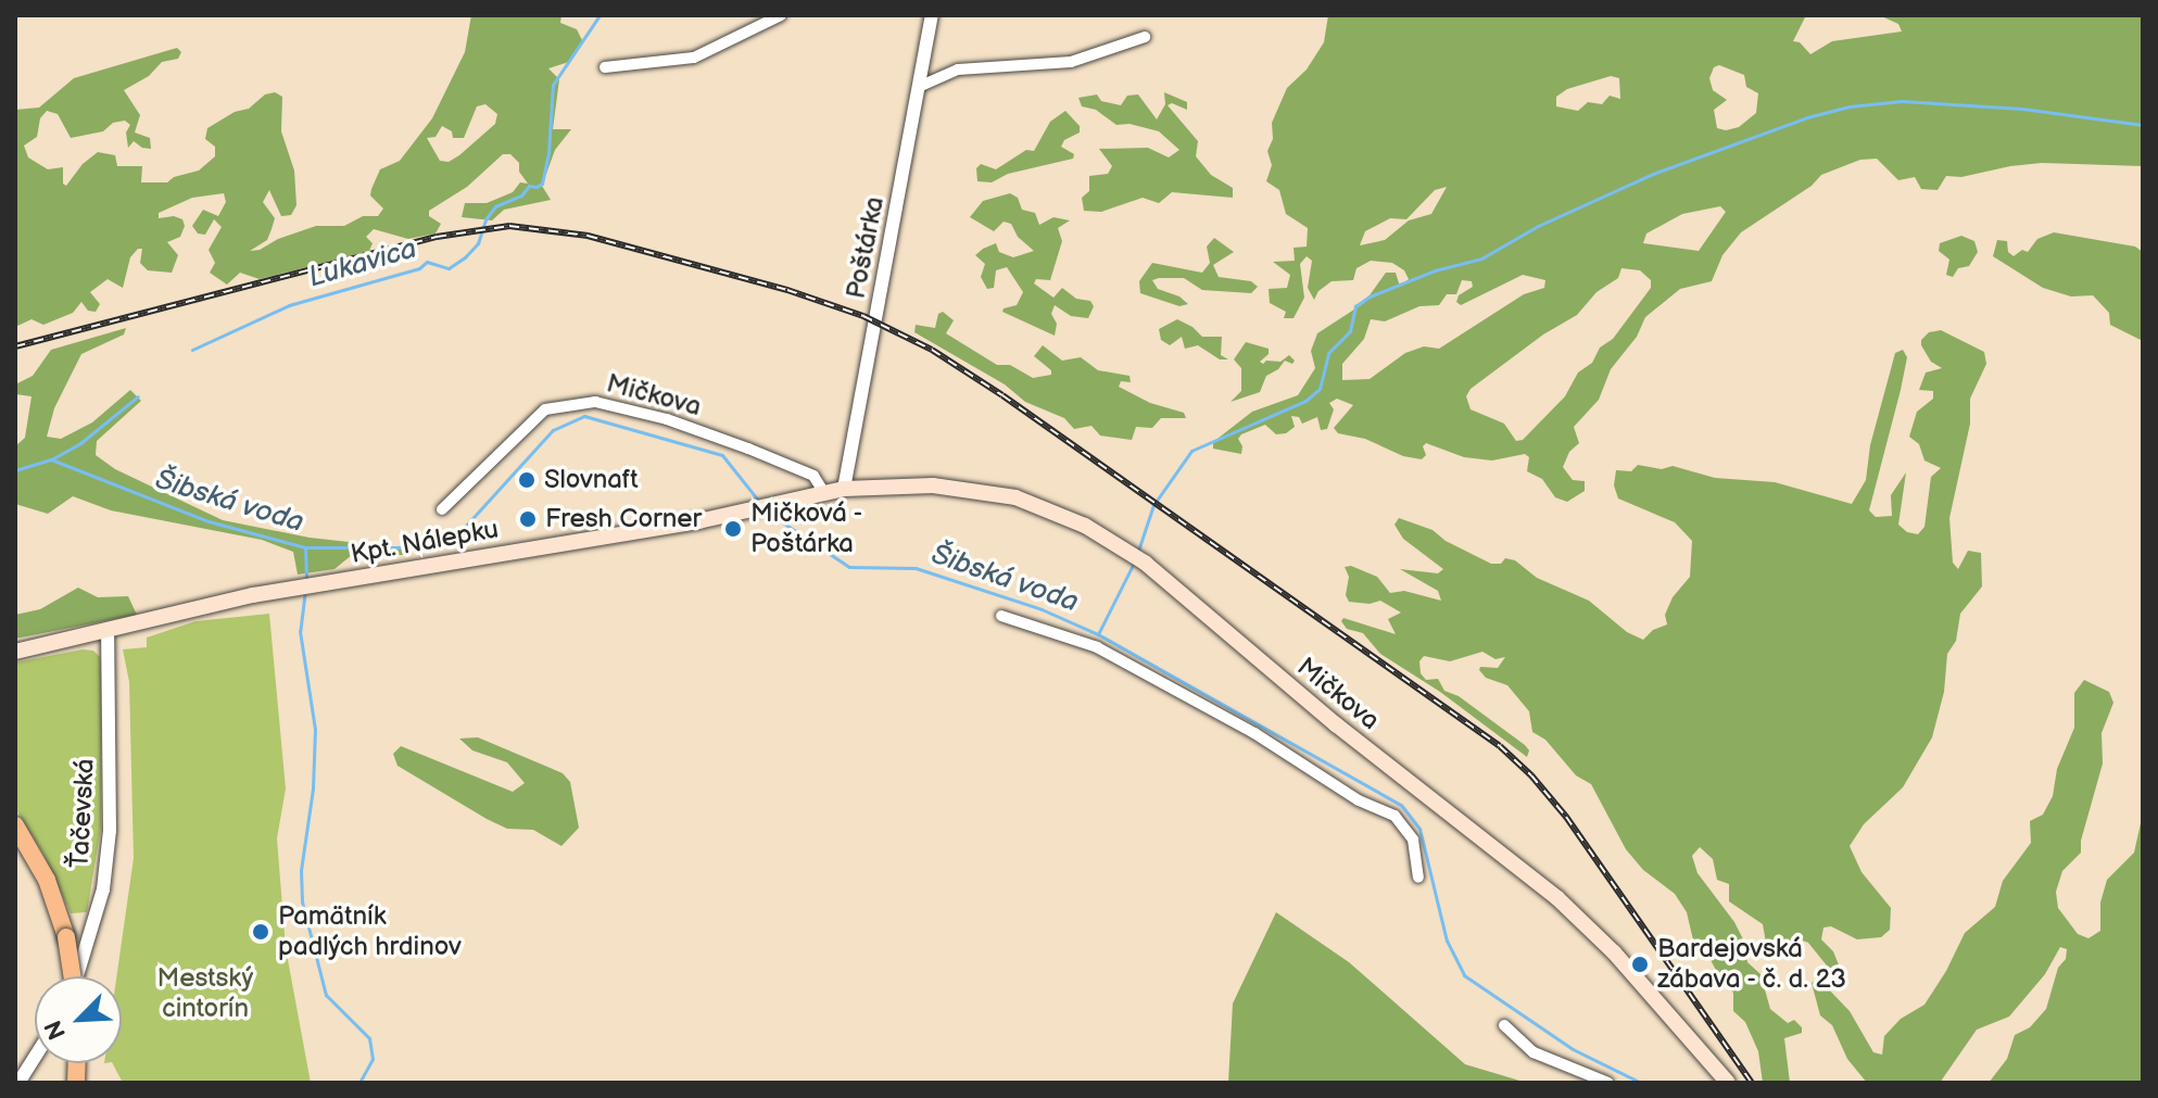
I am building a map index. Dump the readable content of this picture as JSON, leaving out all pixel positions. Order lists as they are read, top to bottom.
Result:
{
  "streets": {
    "main road": ["Mičkova", "Kpt. Nálepku"],
    "street": ["Poštárka", "Ťačevská"]
  },
  "crossings": [
    ["Poštárka", "Mičkova"],
    ["Poštárka", "Kpt. Nálepku"],
    ["Mičkova", "Kpt. Nálepku"],
    ["Kpt. Nálepku", "Ťačevská"]
  ],
  "water": ["Lukavica", "Šibská voda"],
  "parks": ["Mestský cintorín"],
  "places": [
    "Slovnaft",
    "Fresh Corner",
    "Mičková - Poštárka",
    "Pamätník padlých hrdinov",
    "Bardejovská zábava - č. d. 23"
  ],
  "north": "bottom left"
}
